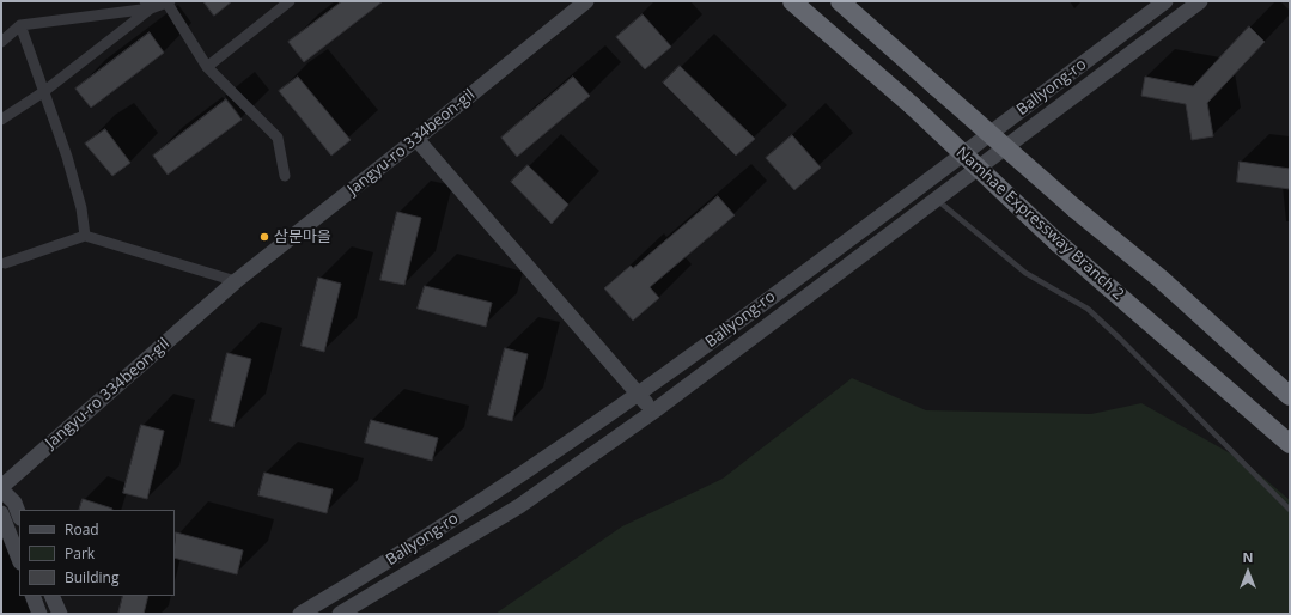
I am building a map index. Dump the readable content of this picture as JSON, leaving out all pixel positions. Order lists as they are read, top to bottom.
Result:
{
  "streets": {
    "highway": ["Namhae Expressway Branch 2"],
    "street": ["Ballyong-ro", "Jangyu-ro 334beon-gil"]
  },
  "places": ["삼문마을"],
  "legend": ["Road", "Park", "Building"],
  "north": "top"
}
